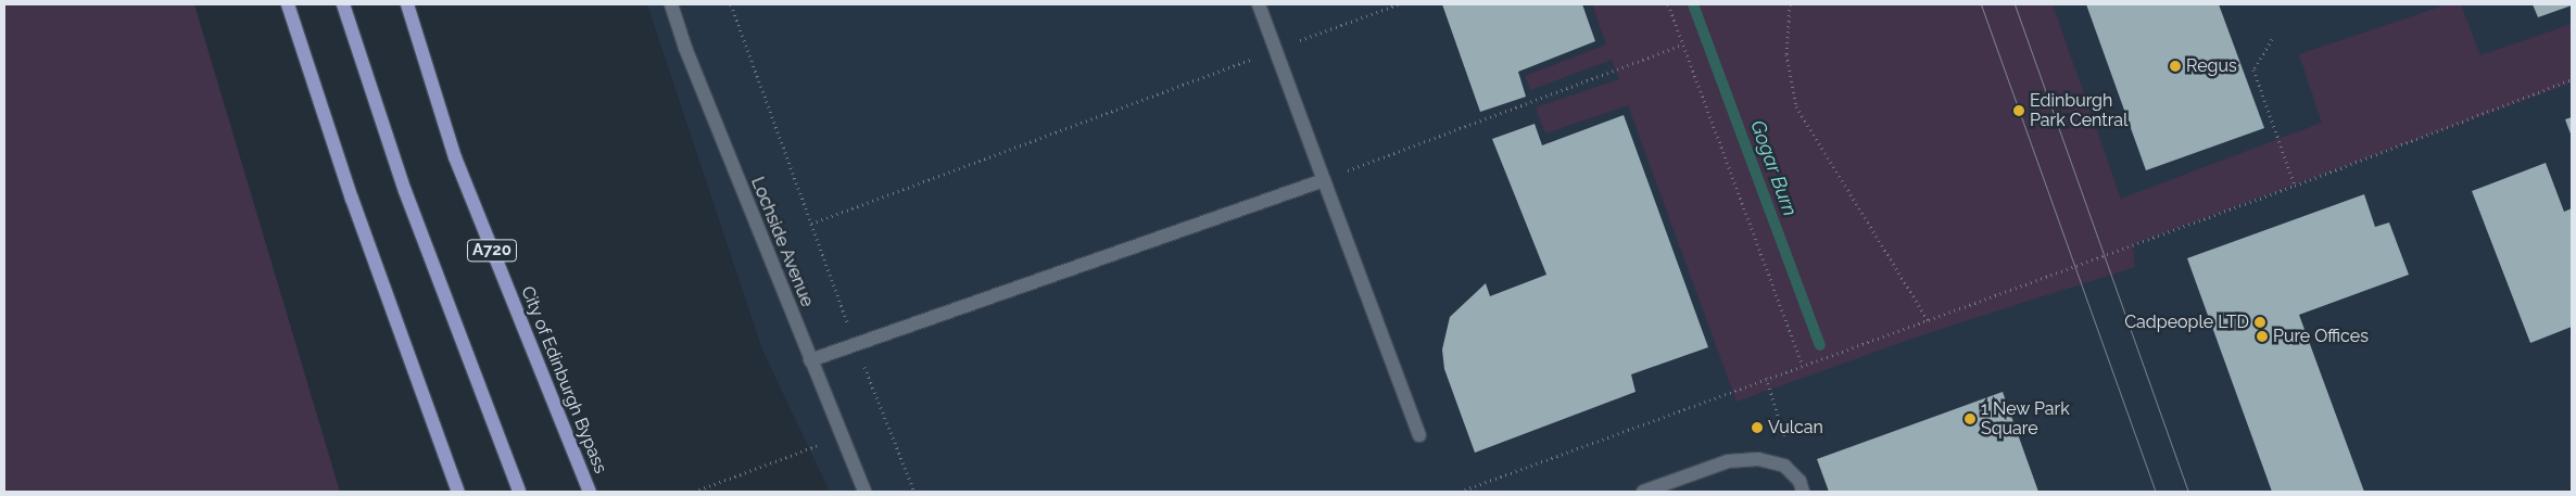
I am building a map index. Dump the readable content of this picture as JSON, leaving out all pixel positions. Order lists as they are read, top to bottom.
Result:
{
  "streets": {
    "main road": ["A720", "City of Edinburgh Bypass"],
    "street": ["Lochside Avenue"]
  },
  "water": ["Gogar Burn"],
  "places": [
    "Regus",
    "Edinburgh Park Central",
    "Cadpeople LTD",
    "Pure Offices",
    "1 New Park Square",
    "Vulcan"
  ]
}
